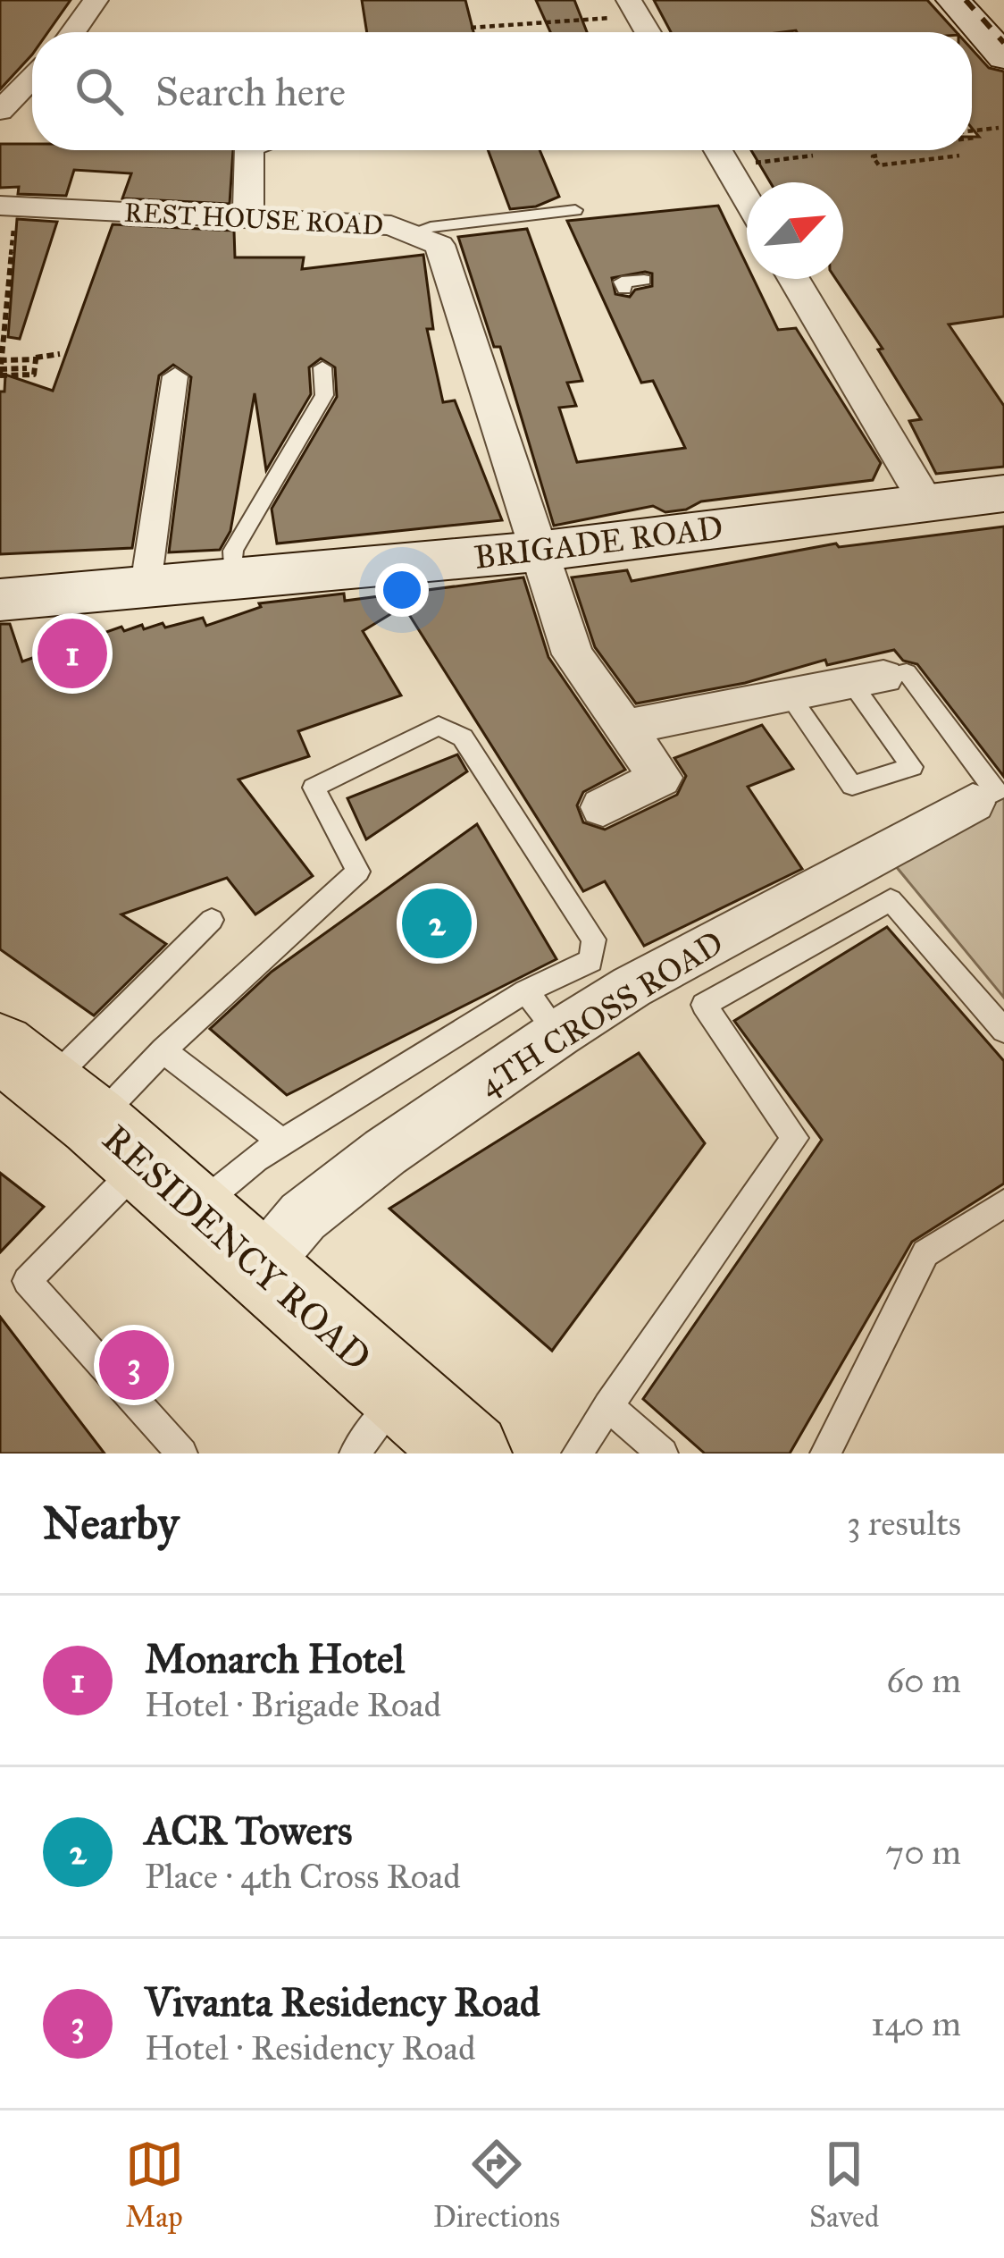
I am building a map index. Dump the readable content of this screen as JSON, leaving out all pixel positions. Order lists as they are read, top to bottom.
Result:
{
  "streets": {
    "main road": ["BRIGADE ROAD", "RESIDENCY ROAD"],
    "street": ["REST HOUSE ROAD", "4TH CROSS ROAD"]
  },
  "crossings": [
    ["REST HOUSE ROAD", "BRIGADE ROAD"],
    ["4TH CROSS ROAD", "RESIDENCY ROAD"]
  ],
  "north": "top right",
  "page": {
    "search": "Search here",
    "pins": ["1", "2", "3"],
    "heading": ["Nearby", "3 results"],
    "list": [
      {
        "mark": "1",
        "name": "Monarch Hotel",
        "note": "Hotel · Brigade Road",
        "value": "60 m"
      },
      {
        "mark": "2",
        "name": "ACR Towers",
        "note": "Place · 4th Cross Road",
        "value": "70 m"
      },
      {
        "mark": "3",
        "name": "Vivanta Residency Road",
        "note": "Hotel · Residency Road",
        "value": "140 m"
      }
    ],
    "nav": ["Map", "Directions", "Saved"]
  }
}
